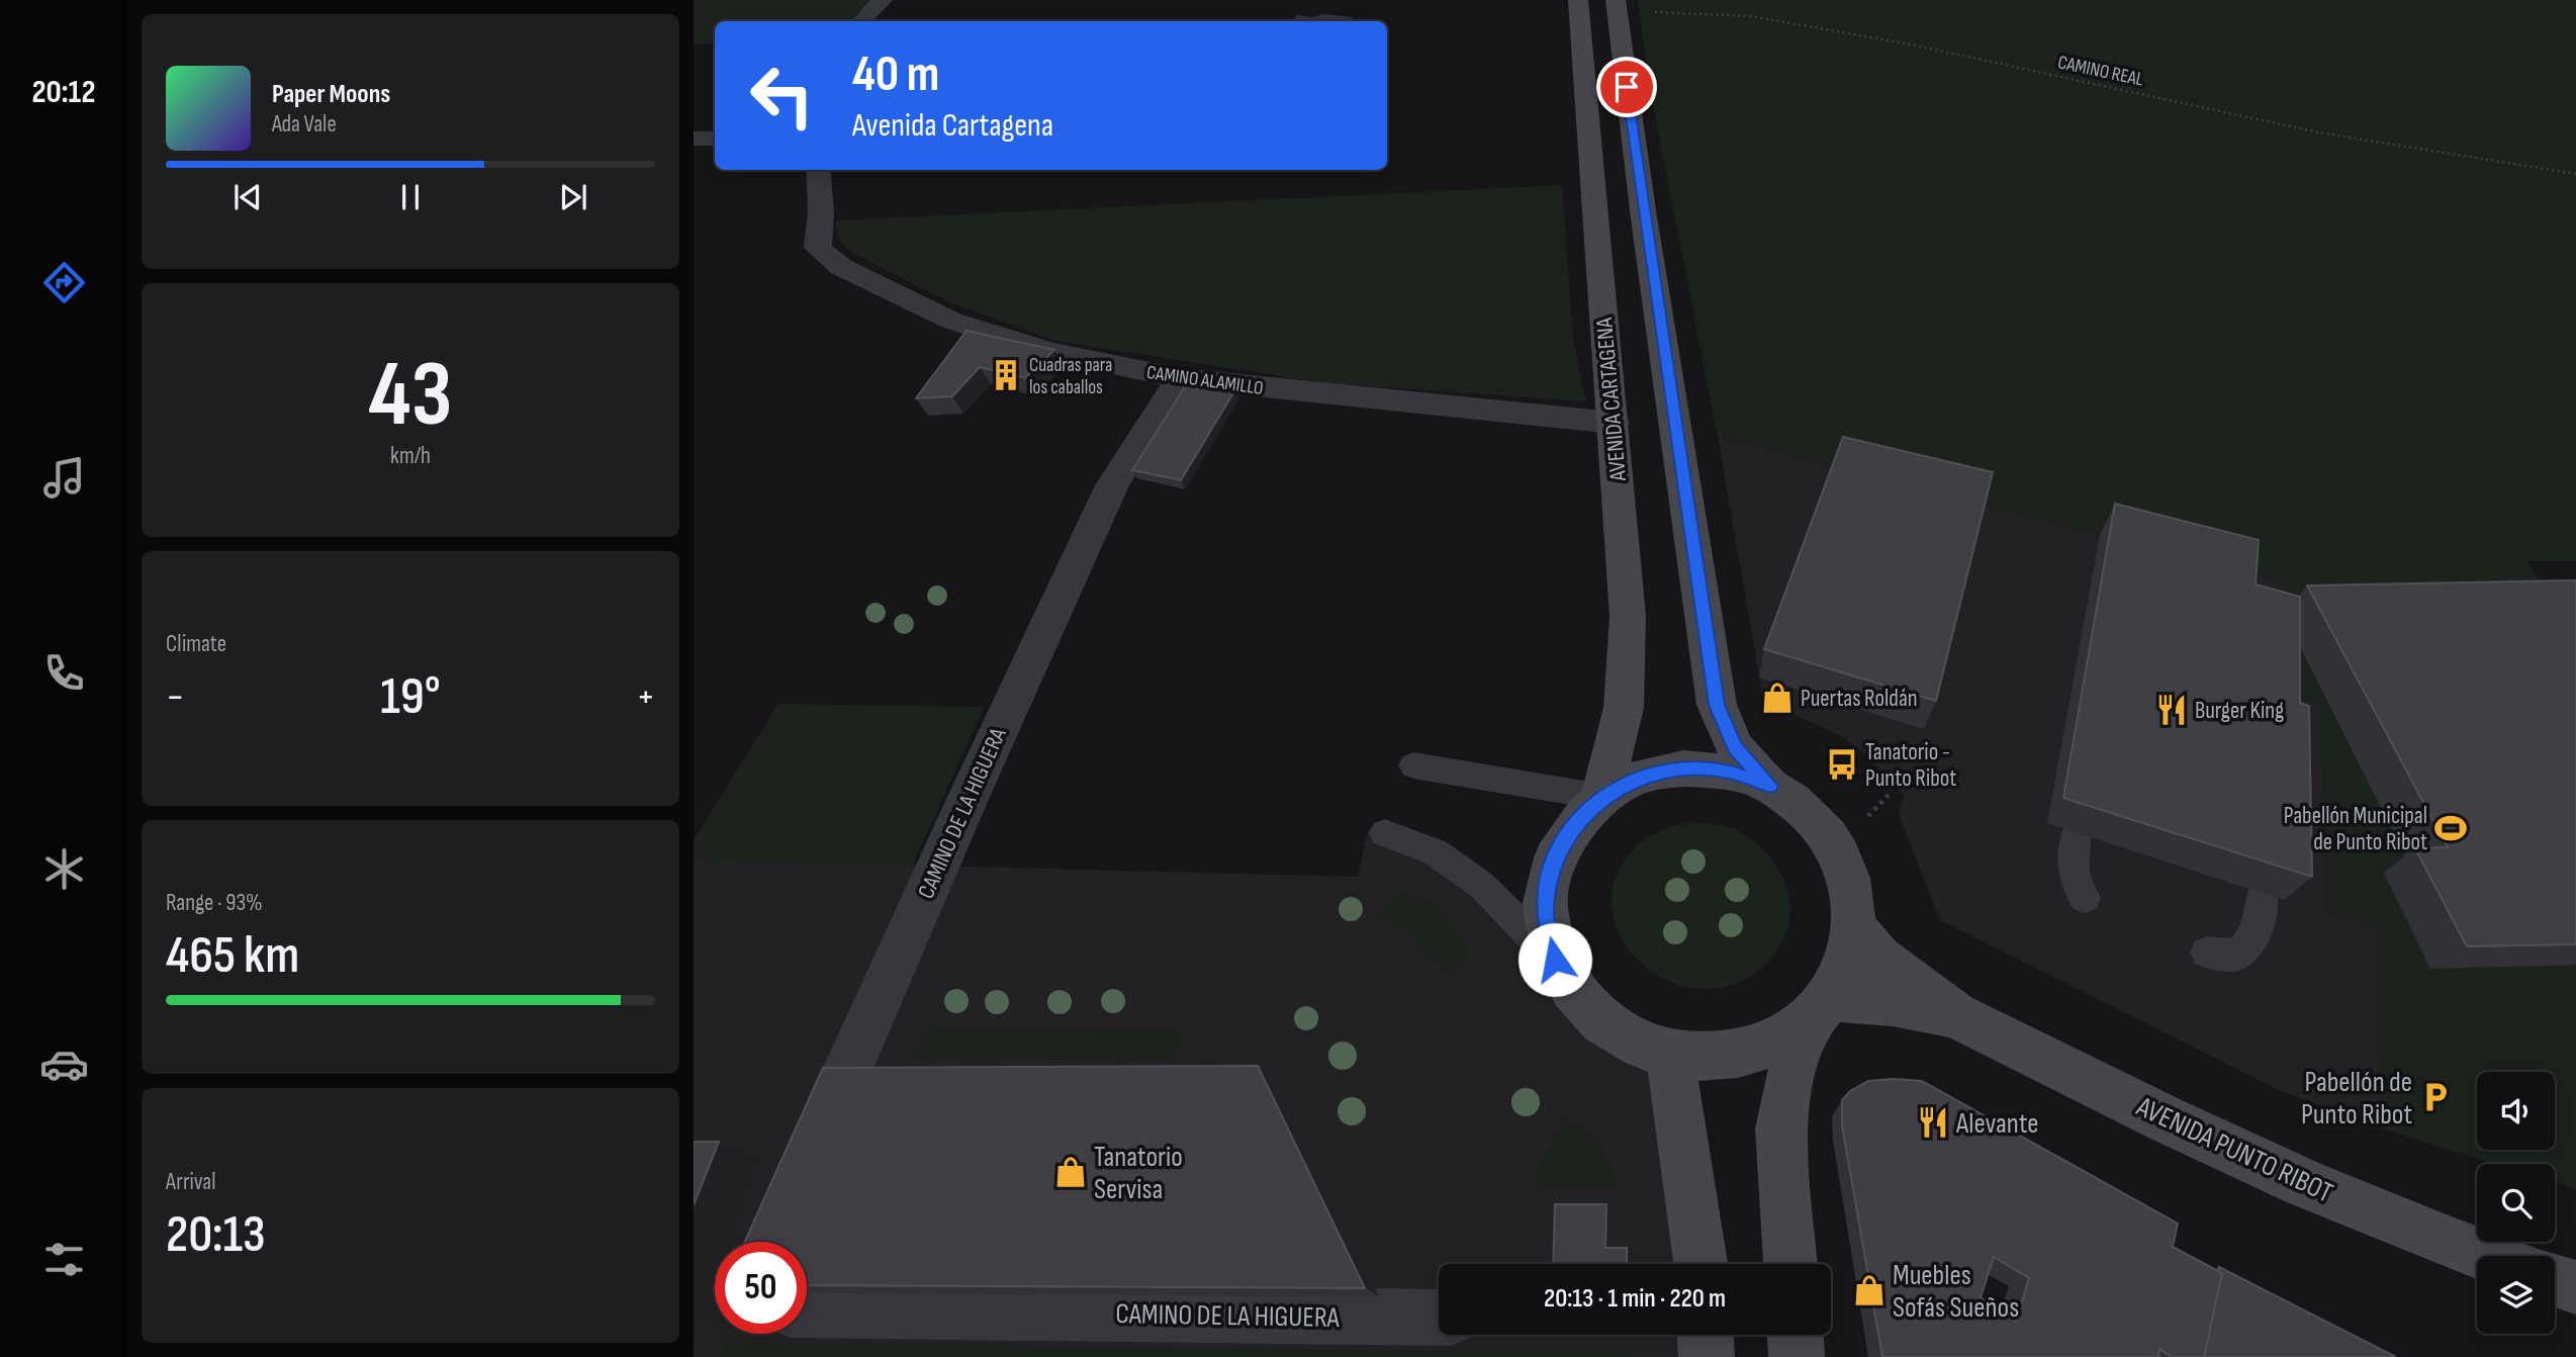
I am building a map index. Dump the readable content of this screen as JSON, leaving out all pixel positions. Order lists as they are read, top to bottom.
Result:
{
  "streets": {
    "main road": ["AVENIDA CARTAGENA", "AVENIDA PUNTO RIBOT"],
    "street": ["CAMINO ALAMILLO", "CAMINO DE LA HIGUERA"],
    "path": ["CAMINO REAL"]
  },
  "crossings": [
    ["CAMINO ALAMILLO", "AVENIDA CARTAGENA"],
    ["CAMINO ALAMILLO", "CAMINO DE LA HIGUERA"]
  ],
  "places": {
    "building": ["Cuadras para los caballos"],
    "shop": ["Puertas Roldán", "Tanatorio Servisa", "Muebles Sofás Sueños"],
    "restaurant": ["Burger King", "Alevante"],
    "bus stop": ["Tanatorio - Punto Ribot"],
    "sports": ["Pabellón Municipal de Punto Ribot"],
    "parking": ["Pabellón de Punto Ribot"]
  },
  "page": {
    "tabs": "20:12",
    "turn": ["40 m", "Avenida Cartagena"],
    "song": ["Paper Moons", "Ada Vale"],
    "tile": [
      ["43", "km/h"],
      "Climate",
      ["Range · 93%", "465 km"],
      ["Arrival", "20:13"]
    ],
    "heat": ["−", "19°", "+"],
    "limit": "50",
    "trip": "20:13 · 1 min · 220 m"
  }
}
